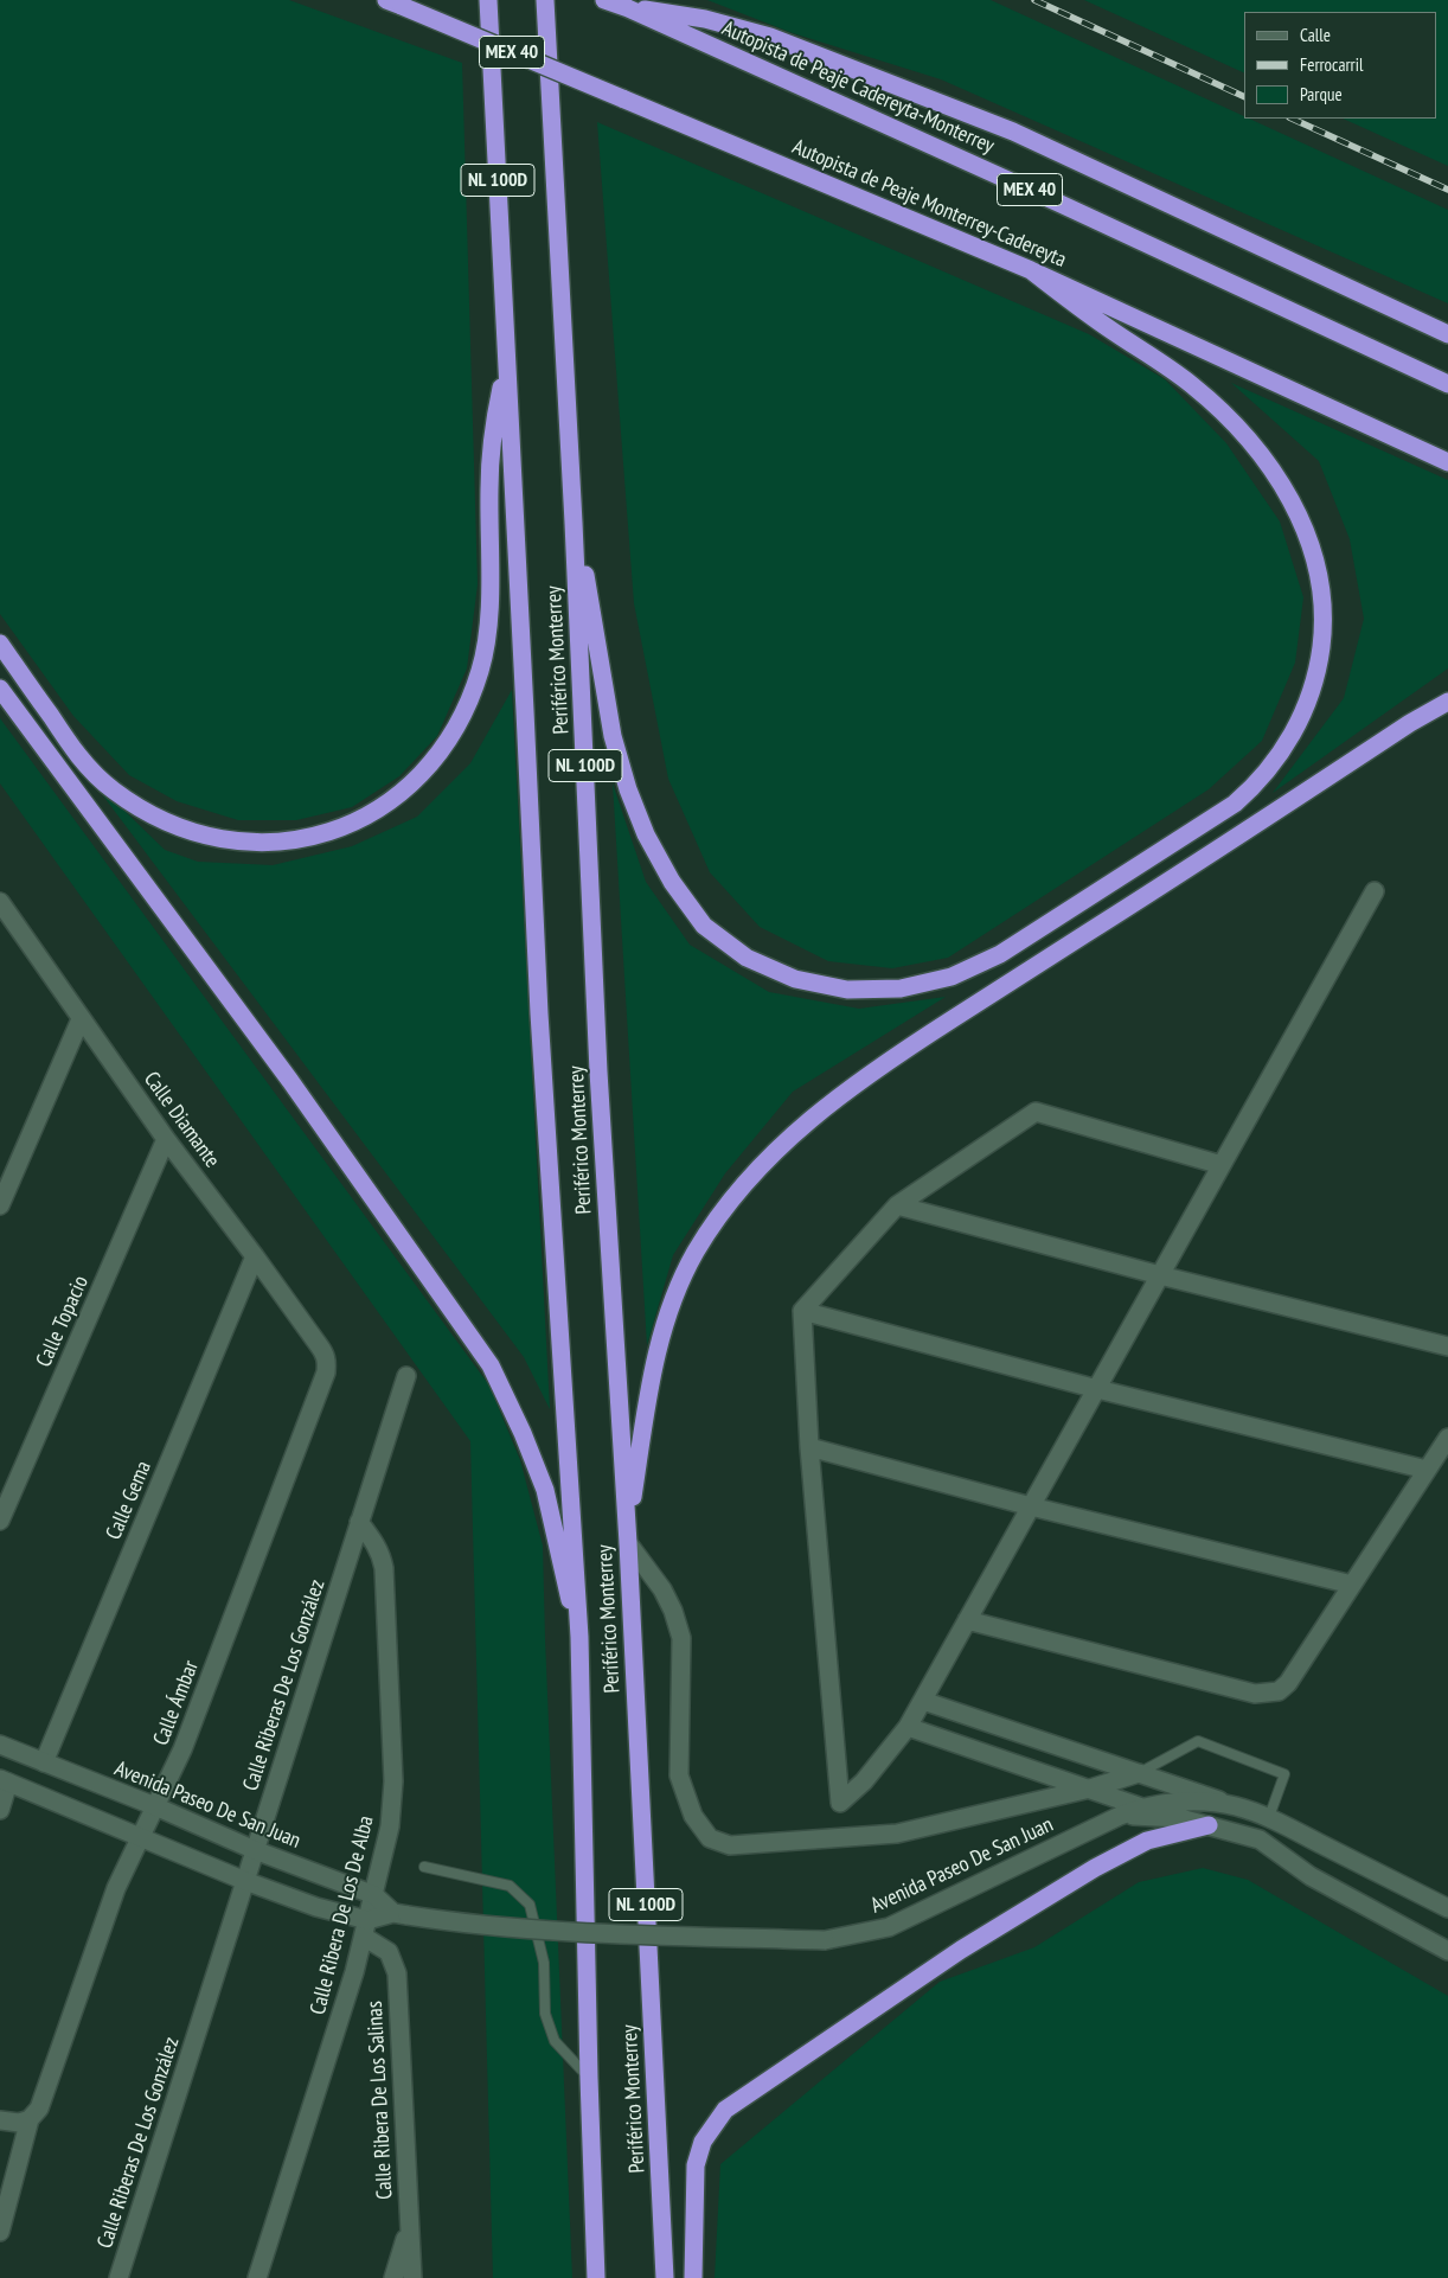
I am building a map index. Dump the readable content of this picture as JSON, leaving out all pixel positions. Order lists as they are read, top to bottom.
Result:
{
  "streets": {
    "highway": [
      "MEX 40",
      "Autopista de Peaje Cadereyta-Monterrey",
      "NL 100D",
      "Autopista de Peaje Monterrey-Cadereyta",
      "Periférico Monterrey"
    ],
    "street": [
      "Calle Diamante",
      "Calle Topacio",
      "Calle Gema",
      "Calle Riberas De Los González",
      "Calle Ámbar",
      "Avenida Paseo De San Juan",
      "Calle Ribera De Los De Alba",
      "Calle Ribera De Los Salinas"
    ]
  },
  "crossings": [
    ["Calle Diamante", "Calle Topacio"],
    ["Calle Diamante", "Calle Gema"],
    ["Calle Diamante", "Calle Ámbar"],
    ["Calle Gema", "Avenida Paseo De San Juan"],
    ["Calle Riberas De Los González", "Avenida Paseo De San Juan"],
    ["Calle Riberas De Los González", "Calle Ribera De Los De Alba"],
    ["Calle Ámbar", "Avenida Paseo De San Juan"],
    ["Avenida Paseo De San Juan", "Calle Ribera De Los De Alba"],
    ["Avenida Paseo De San Juan", "Calle Ribera De Los Salinas"],
    ["Calle Ribera De Los De Alba", "Calle Ribera De Los Salinas"]
  ],
  "legend": ["Calle", "Ferrocarril", "Parque"]
}
